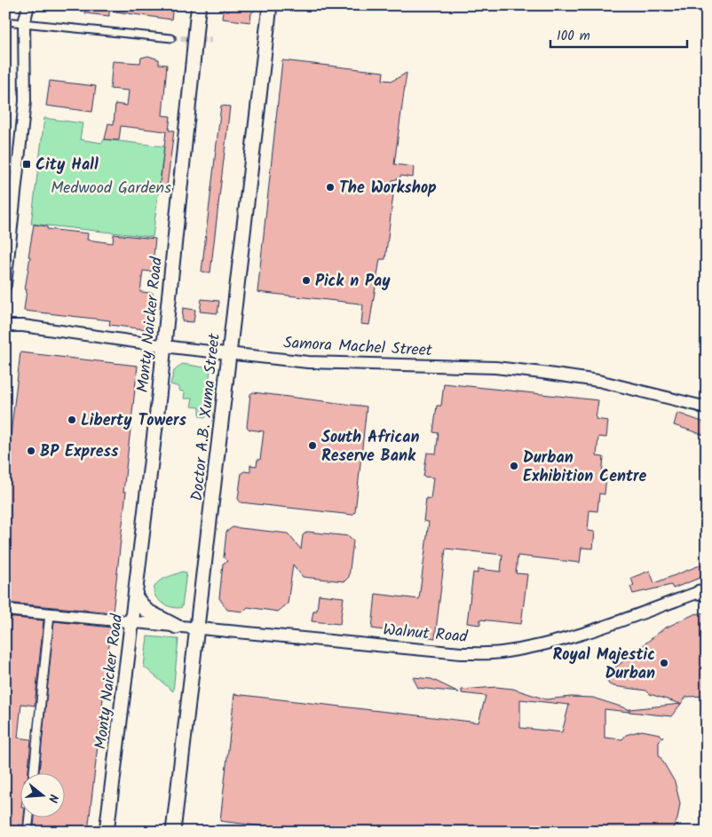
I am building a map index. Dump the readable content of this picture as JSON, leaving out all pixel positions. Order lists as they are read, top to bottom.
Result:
{
  "streets": {
    "main road": [
      "Monty Naicker Road",
      "Samora Machel Street",
      "Doctor A.B. Xuma Street",
      "Walnut Road"
    ]
  },
  "crossings": [
    ["Monty Naicker Road", "Samora Machel Street"],
    ["Monty Naicker Road", "Walnut Road"],
    ["Samora Machel Street", "Doctor A.B. Xuma Street"],
    ["Doctor A.B. Xuma Street", "Walnut Road"]
  ],
  "parks": ["Medwood Gardens"],
  "places": {
    "transit": ["City Hall"],
    "other": [
      "The Workshop",
      "Pick n Pay",
      "Liberty Towers",
      "South African Reserve Bank",
      "BP Express",
      "Durban Exhibition Centre",
      "Royal Majestic Durban"
    ]
  },
  "scale_bar": "100 m",
  "north": "right"
}
